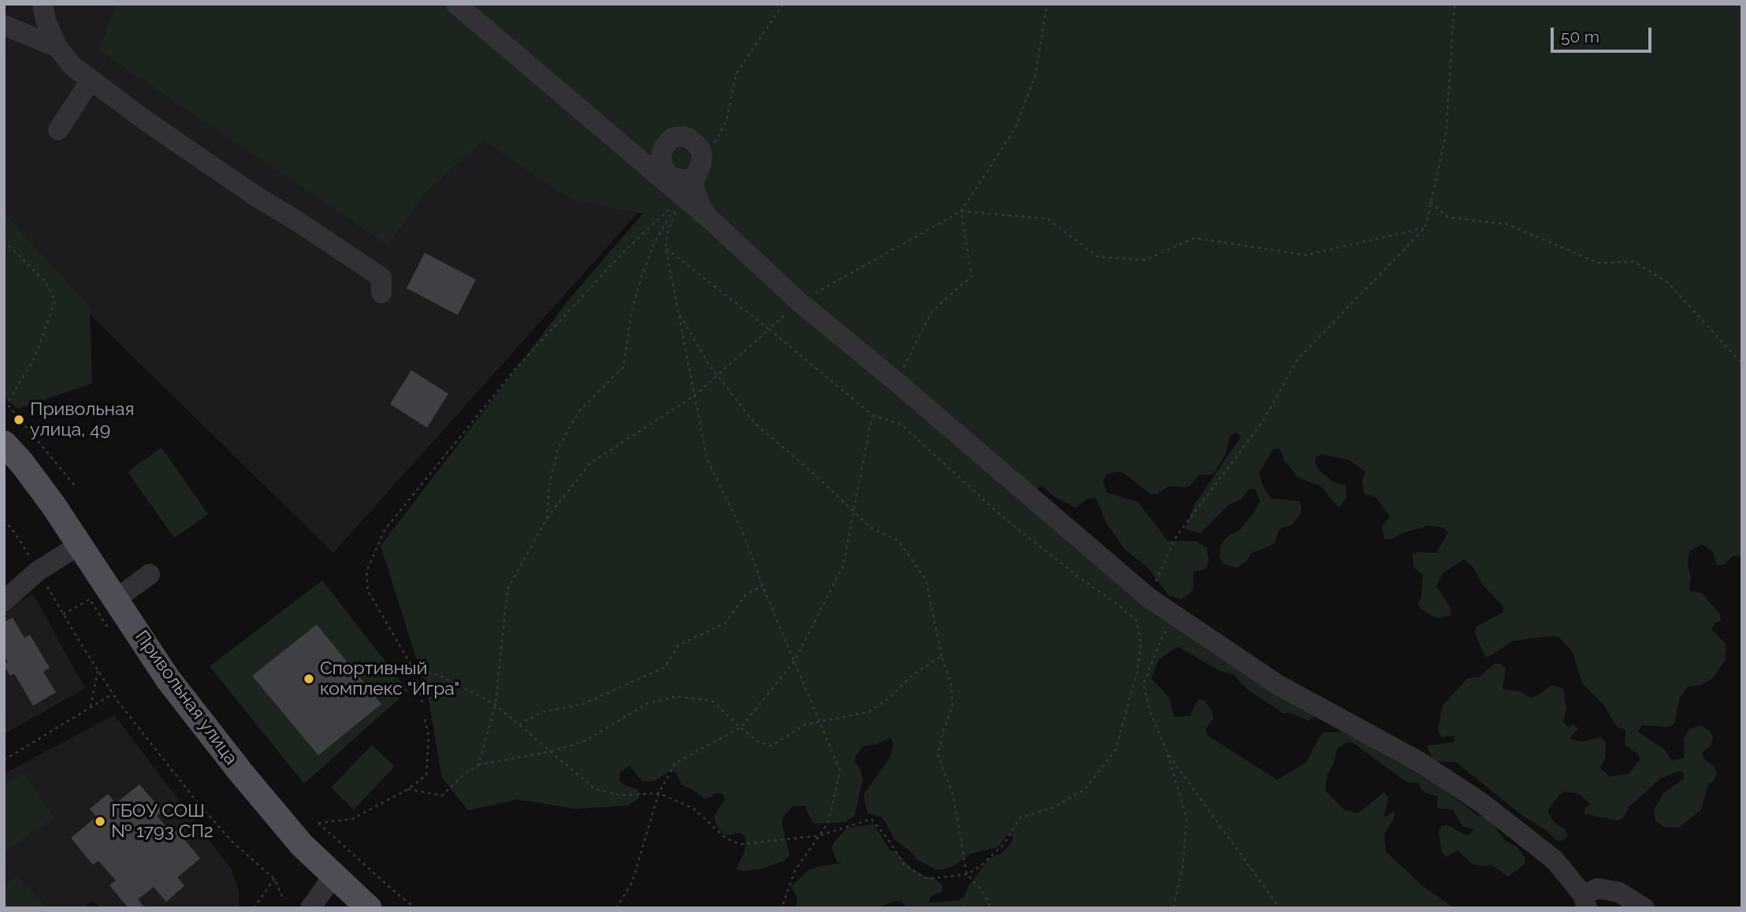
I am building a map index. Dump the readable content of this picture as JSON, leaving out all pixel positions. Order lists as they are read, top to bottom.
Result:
{
  "streets": {
    "main road": ["Привольная улица"]
  },
  "places": ["Привольная улица, 49", "Спортивный комплекс \"Игра\"", "ГБОУ СОШ № 1793 СП2"],
  "scale_bar": "50 m"
}
